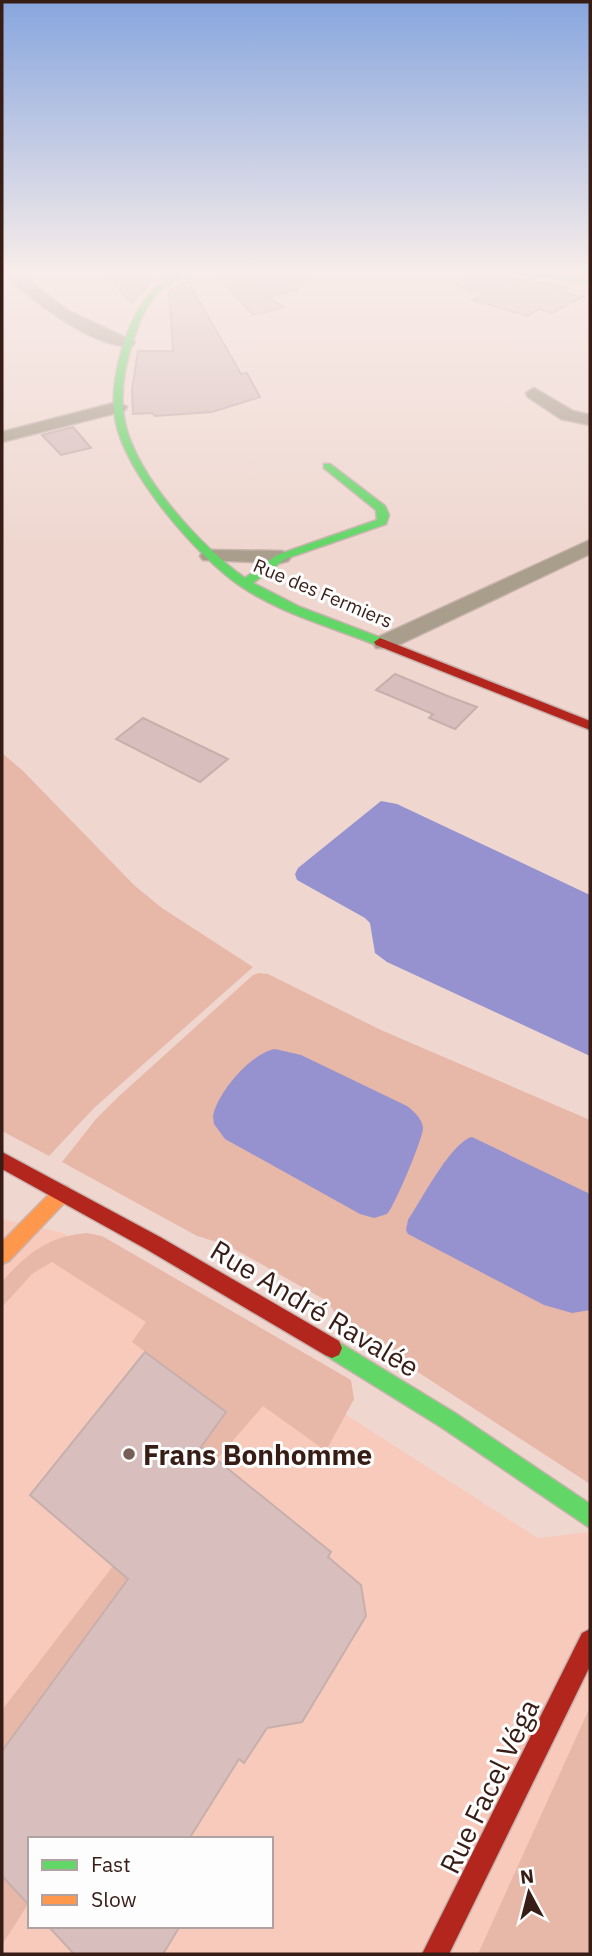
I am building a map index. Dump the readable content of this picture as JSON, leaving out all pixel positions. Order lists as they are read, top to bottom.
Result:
{
  "streets": {
    "street": ["Rue des Fermiers", "Rue André Ravalée", "Rue Facel Véga"]
  },
  "places": ["Frans Bonhomme"],
  "legend": ["Fast", "Slow"],
  "north": "top"
}
